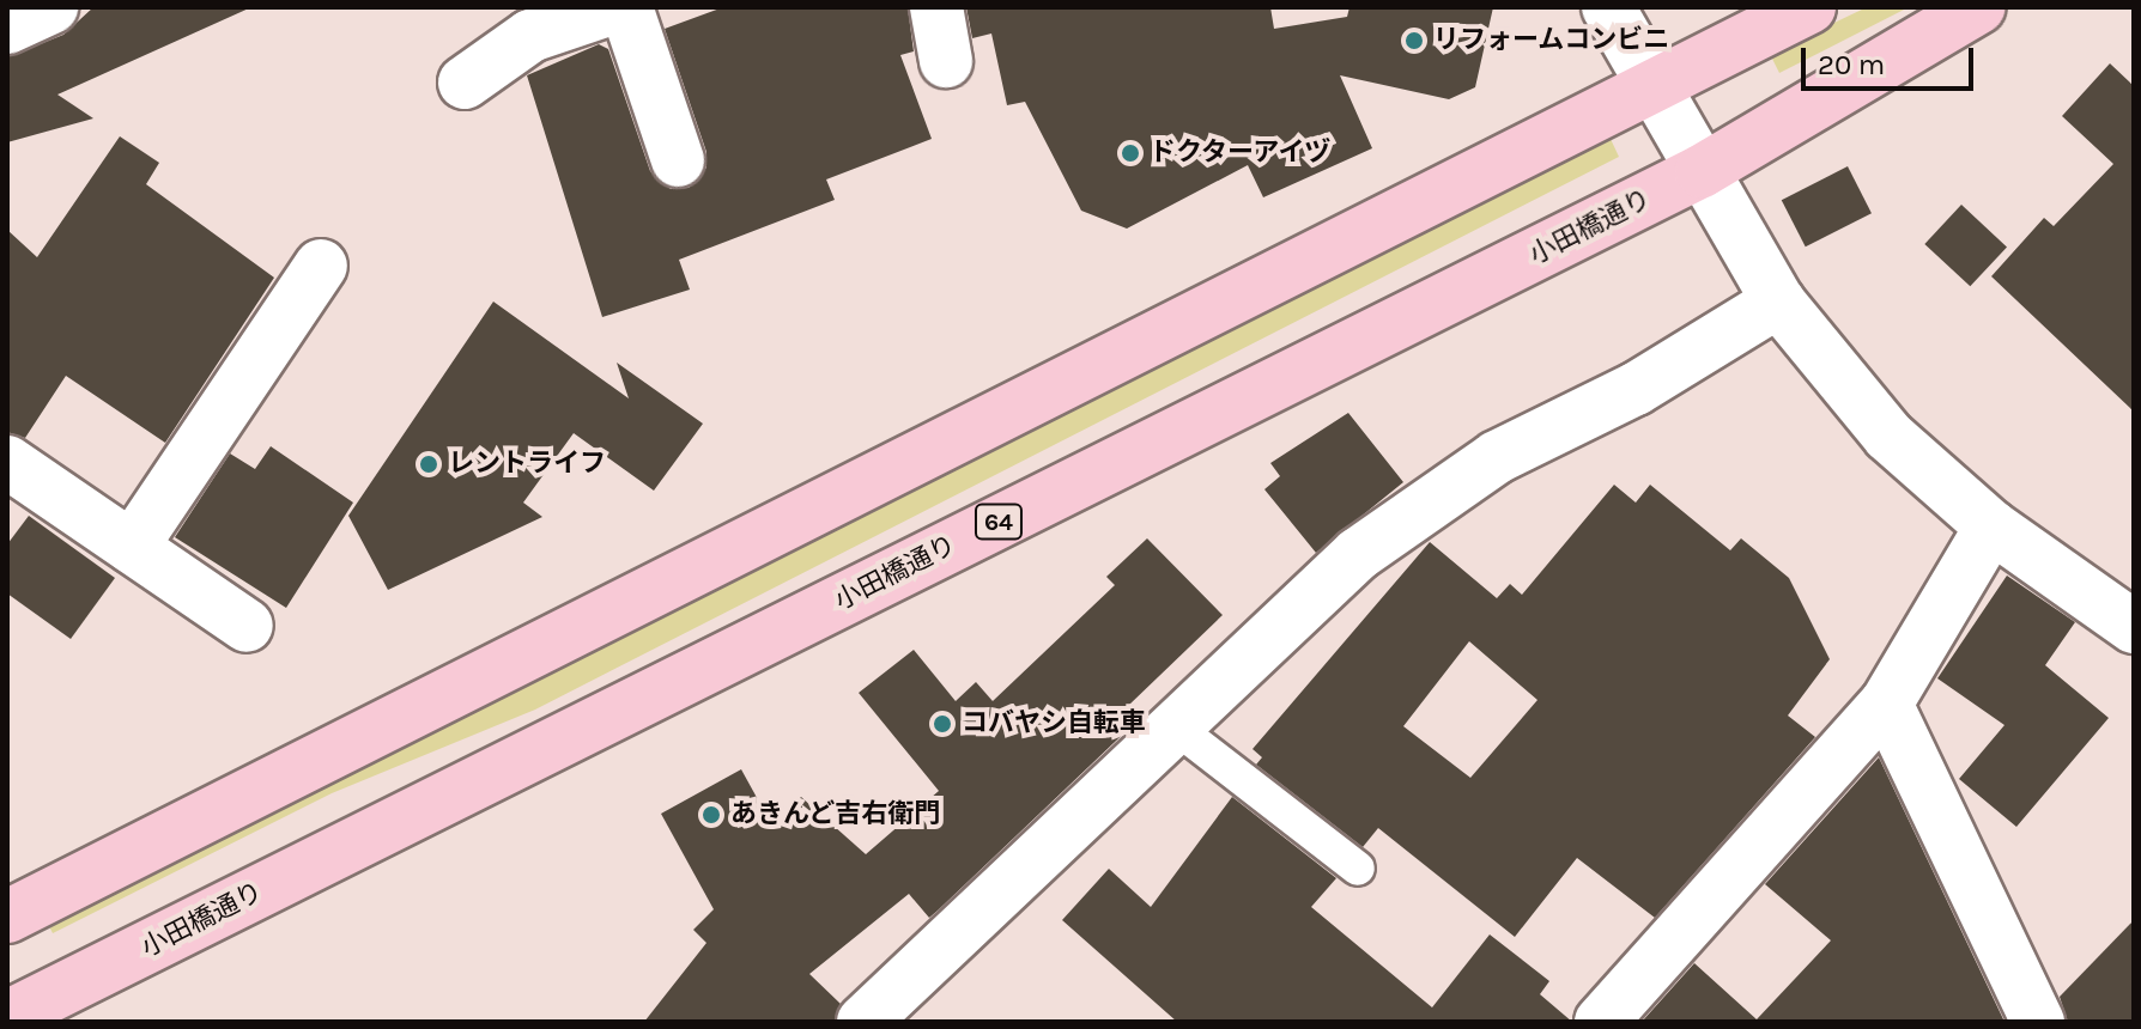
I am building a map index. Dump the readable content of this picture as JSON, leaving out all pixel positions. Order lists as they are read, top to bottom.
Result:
{
  "streets": {
    "main road": ["小田橋通り", "64"]
  },
  "places": [
    "リフォームコンビニ",
    "ドクターアイヅ",
    "レントライフ",
    "コバヤシ自転車",
    "あきんど吉右衛門"
  ],
  "scale_bar": "20 m"
}
